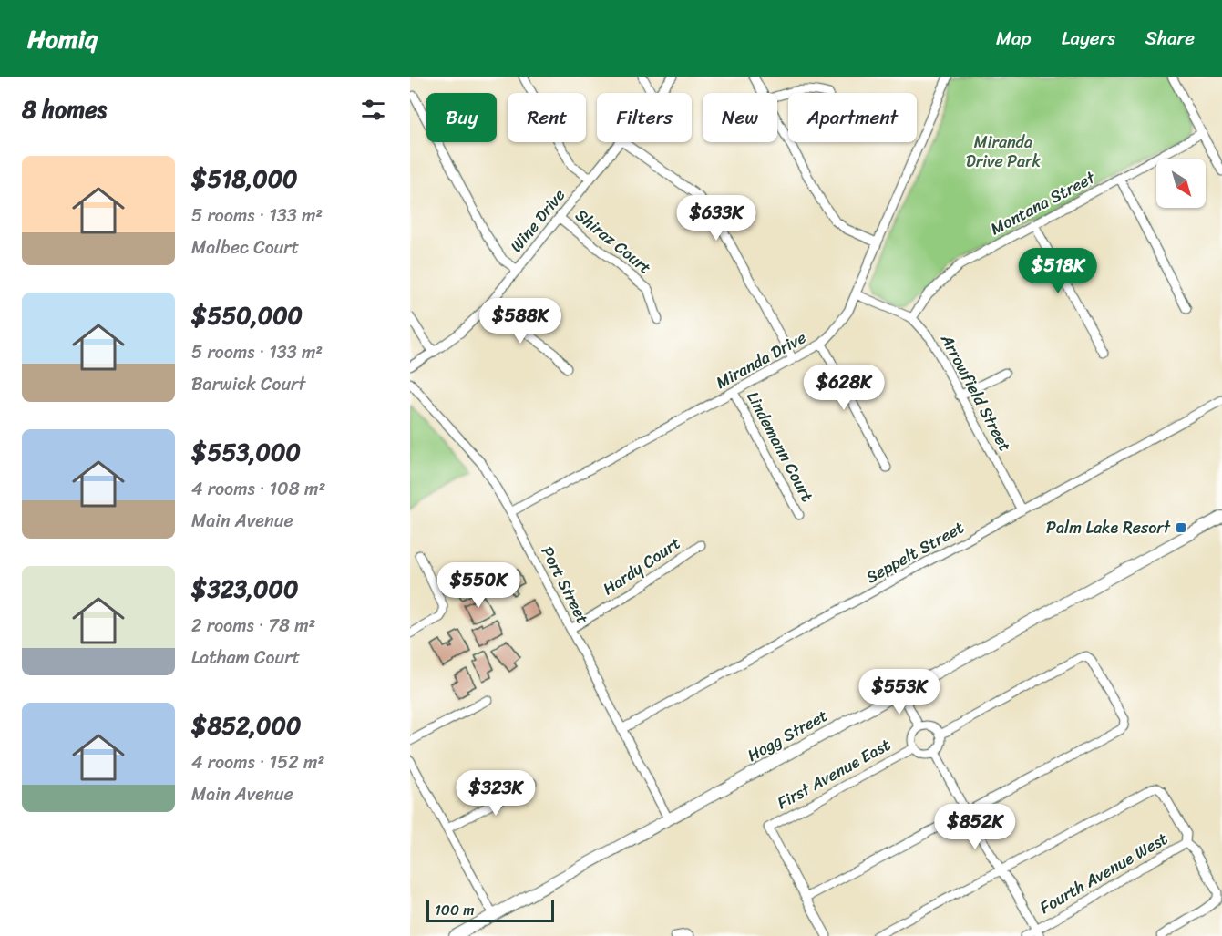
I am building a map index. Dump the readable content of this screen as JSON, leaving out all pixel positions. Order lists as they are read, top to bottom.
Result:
{
  "streets": {
    "street": [
      "Montana Street",
      "Wine Drive",
      "Shiraz Court",
      "Miranda Drive",
      "Arrowfield Street",
      "Lindemann Court",
      "Seppelt Street",
      "Hardy Court",
      "Port Street",
      "Hogg Street",
      "First Avenue East",
      "Fourth Avenue West"
    ]
  },
  "crossings": [
    ["Montana Street", "Arrowfield Street"],
    ["Wine Drive", "Shiraz Court"],
    ["Miranda Drive", "Arrowfield Street"],
    ["Miranda Drive", "Lindemann Court"],
    ["Miranda Drive", "Port Street"],
    ["Arrowfield Street", "Seppelt Street"],
    ["Seppelt Street", "Port Street"],
    ["Hardy Court", "Port Street"],
    ["Port Street", "Hogg Street"]
  ],
  "parks": ["Miranda Drive Park"],
  "places": {
    "transit": ["Palm Lake Resort"]
  },
  "scale_bar": "100 m",
  "north": "bottom right",
  "page": {
    "header": "Homiq",
    "nav": ["Map", "Layers", "Share"],
    "heading": "8 homes",
    "chip": [
      "Buy",
      "Rent",
      "Filters",
      "New",
      "Apartment"
    ],
    "list": [
      {
        "name": "$518,000",
        "note": "5 rooms · 133 m² · Malbec Court"
      },
      {
        "name": "$550,000",
        "note": "5 rooms · 133 m² · Barwick Court"
      },
      {
        "name": "$553,000",
        "note": "4 rooms · 108 m² · Main Avenue"
      },
      {
        "name": "$323,000",
        "note": "2 rooms · 78 m² · Latham Court"
      },
      {
        "name": "$852,000",
        "note": "4 rooms · 152 m² · Main Avenue"
      }
    ],
    "price": [
      "$633K",
      "$518K",
      "$588K",
      "$628K",
      "$550K",
      "$553K",
      "$323K",
      "$852K"
    ],
    "scale": "100 m"
  }
}
